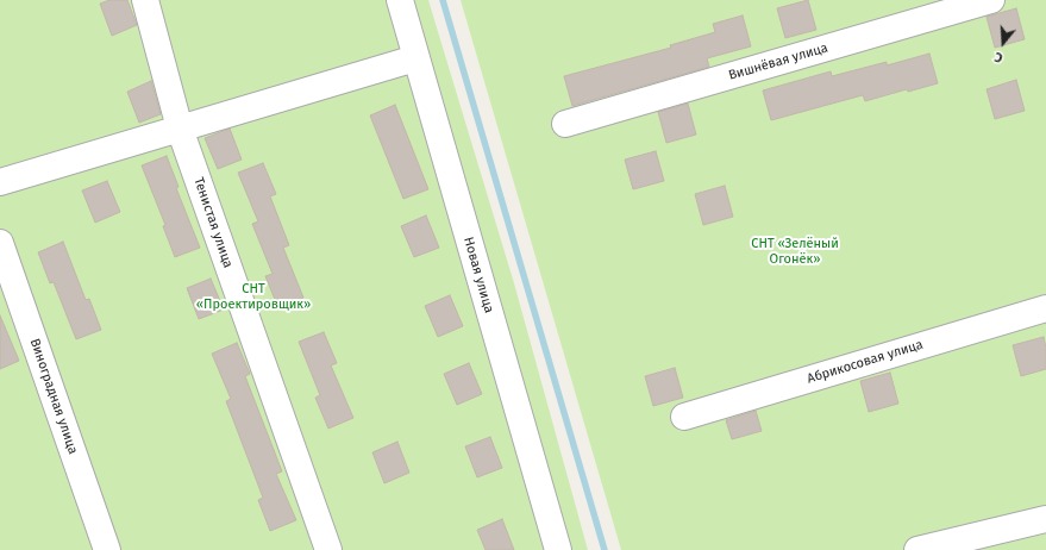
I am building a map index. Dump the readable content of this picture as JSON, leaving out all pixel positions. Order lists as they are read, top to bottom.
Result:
{
  "streets": {
    "street": [
      "Вишнёвая улица",
      "Тенистая улица",
      "Новая улица",
      "Абрикосовая улица",
      "Виноградная улица"
    ]
  },
  "parks": ["СНТ «Зелёный Огонёк»", "СНТ «Проектировщик»"],
  "north": "bottom"
}
